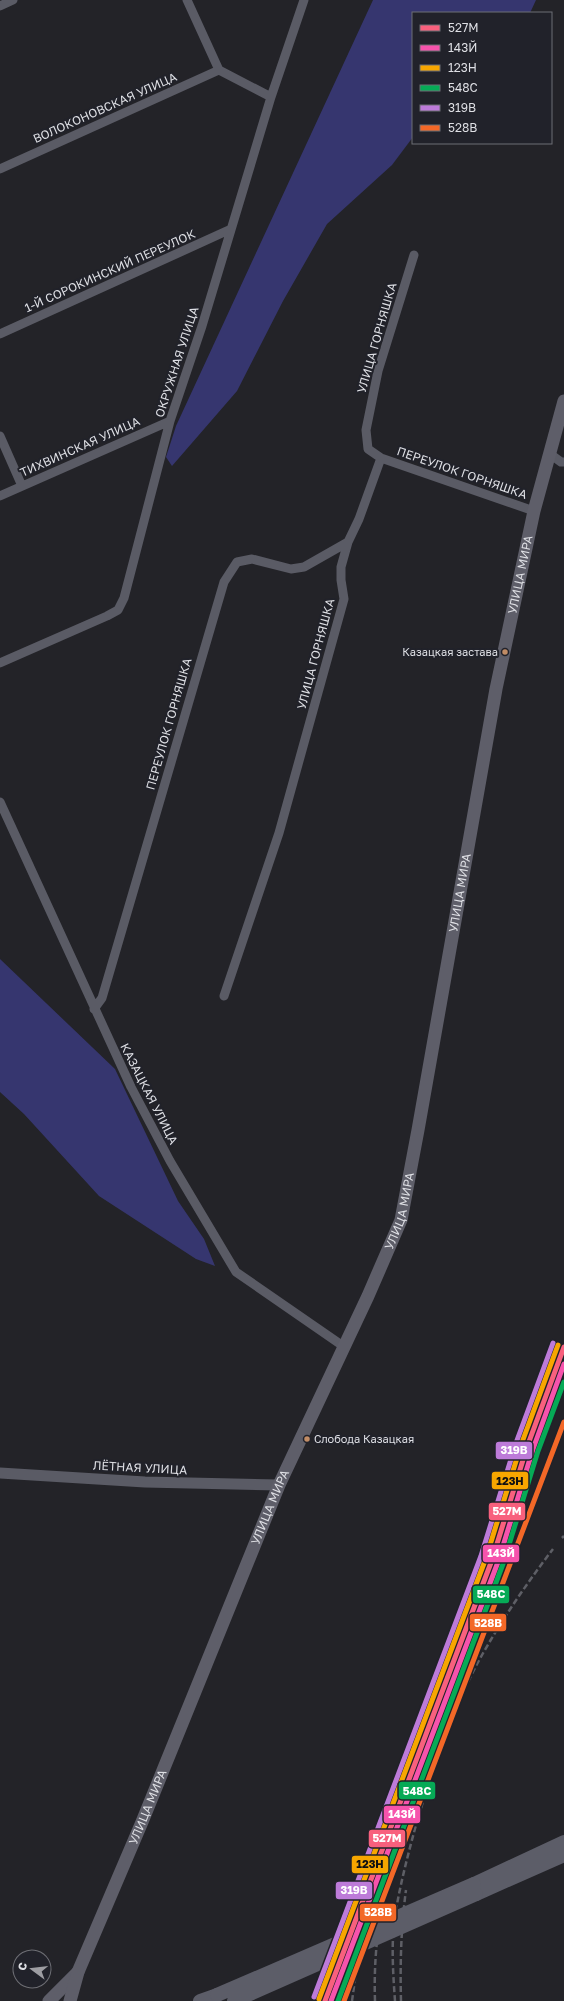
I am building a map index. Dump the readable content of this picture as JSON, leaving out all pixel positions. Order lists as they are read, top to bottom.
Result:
{
  "streets": {
    "main road": ["УЛИЦА МИРА"],
    "street": [
      "ВОЛОКОНОВСКАЯ УЛИЦА",
      "1-Й СОРОКИНСКИЙ ПЕРЕУЛОК",
      "УЛИЦА ГОРНЯШКА",
      "ОКРУЖНАЯ УЛИЦА",
      "ТИХВИНСКАЯ УЛИЦА",
      "ПЕРЕУЛОК ГОРНЯШКА",
      "КАЗАЦКАЯ УЛИЦА",
      "ЛЁТНАЯ УЛИЦА"
    ]
  },
  "crossings": [
    ["1-Й СОРОКИНСКИЙ ПЕРЕУЛОК", "ОКРУЖНАЯ УЛИЦА"],
    ["УЛИЦА ГОРНЯШКА", "ПЕРЕУЛОК ГОРНЯШКА"],
    ["ОКРУЖНАЯ УЛИЦА", "ТИХВИНСКАЯ УЛИЦА"],
    ["ПЕРЕУЛОК ГОРНЯШКА", "УЛИЦА МИРА"],
    ["ПЕРЕУЛОК ГОРНЯШКА", "КАЗАЦКАЯ УЛИЦА"],
    ["УЛИЦА МИРА", "КАЗАЦКАЯ УЛИЦА"],
    ["УЛИЦА МИРА", "ЛЁТНАЯ УЛИЦА"]
  ],
  "places": ["Казацкая застава", "Слобода Казацкая"],
  "lines": [
    "transit line 319В",
    "transit line 123Н",
    "transit line 527М",
    "transit line 143Й",
    "transit line 548С",
    "transit line 528В"
  ],
  "legend": [
    "527М",
    "143Й",
    "123Н",
    "548С",
    "319В",
    "528В"
  ],
  "north": "left"
}
